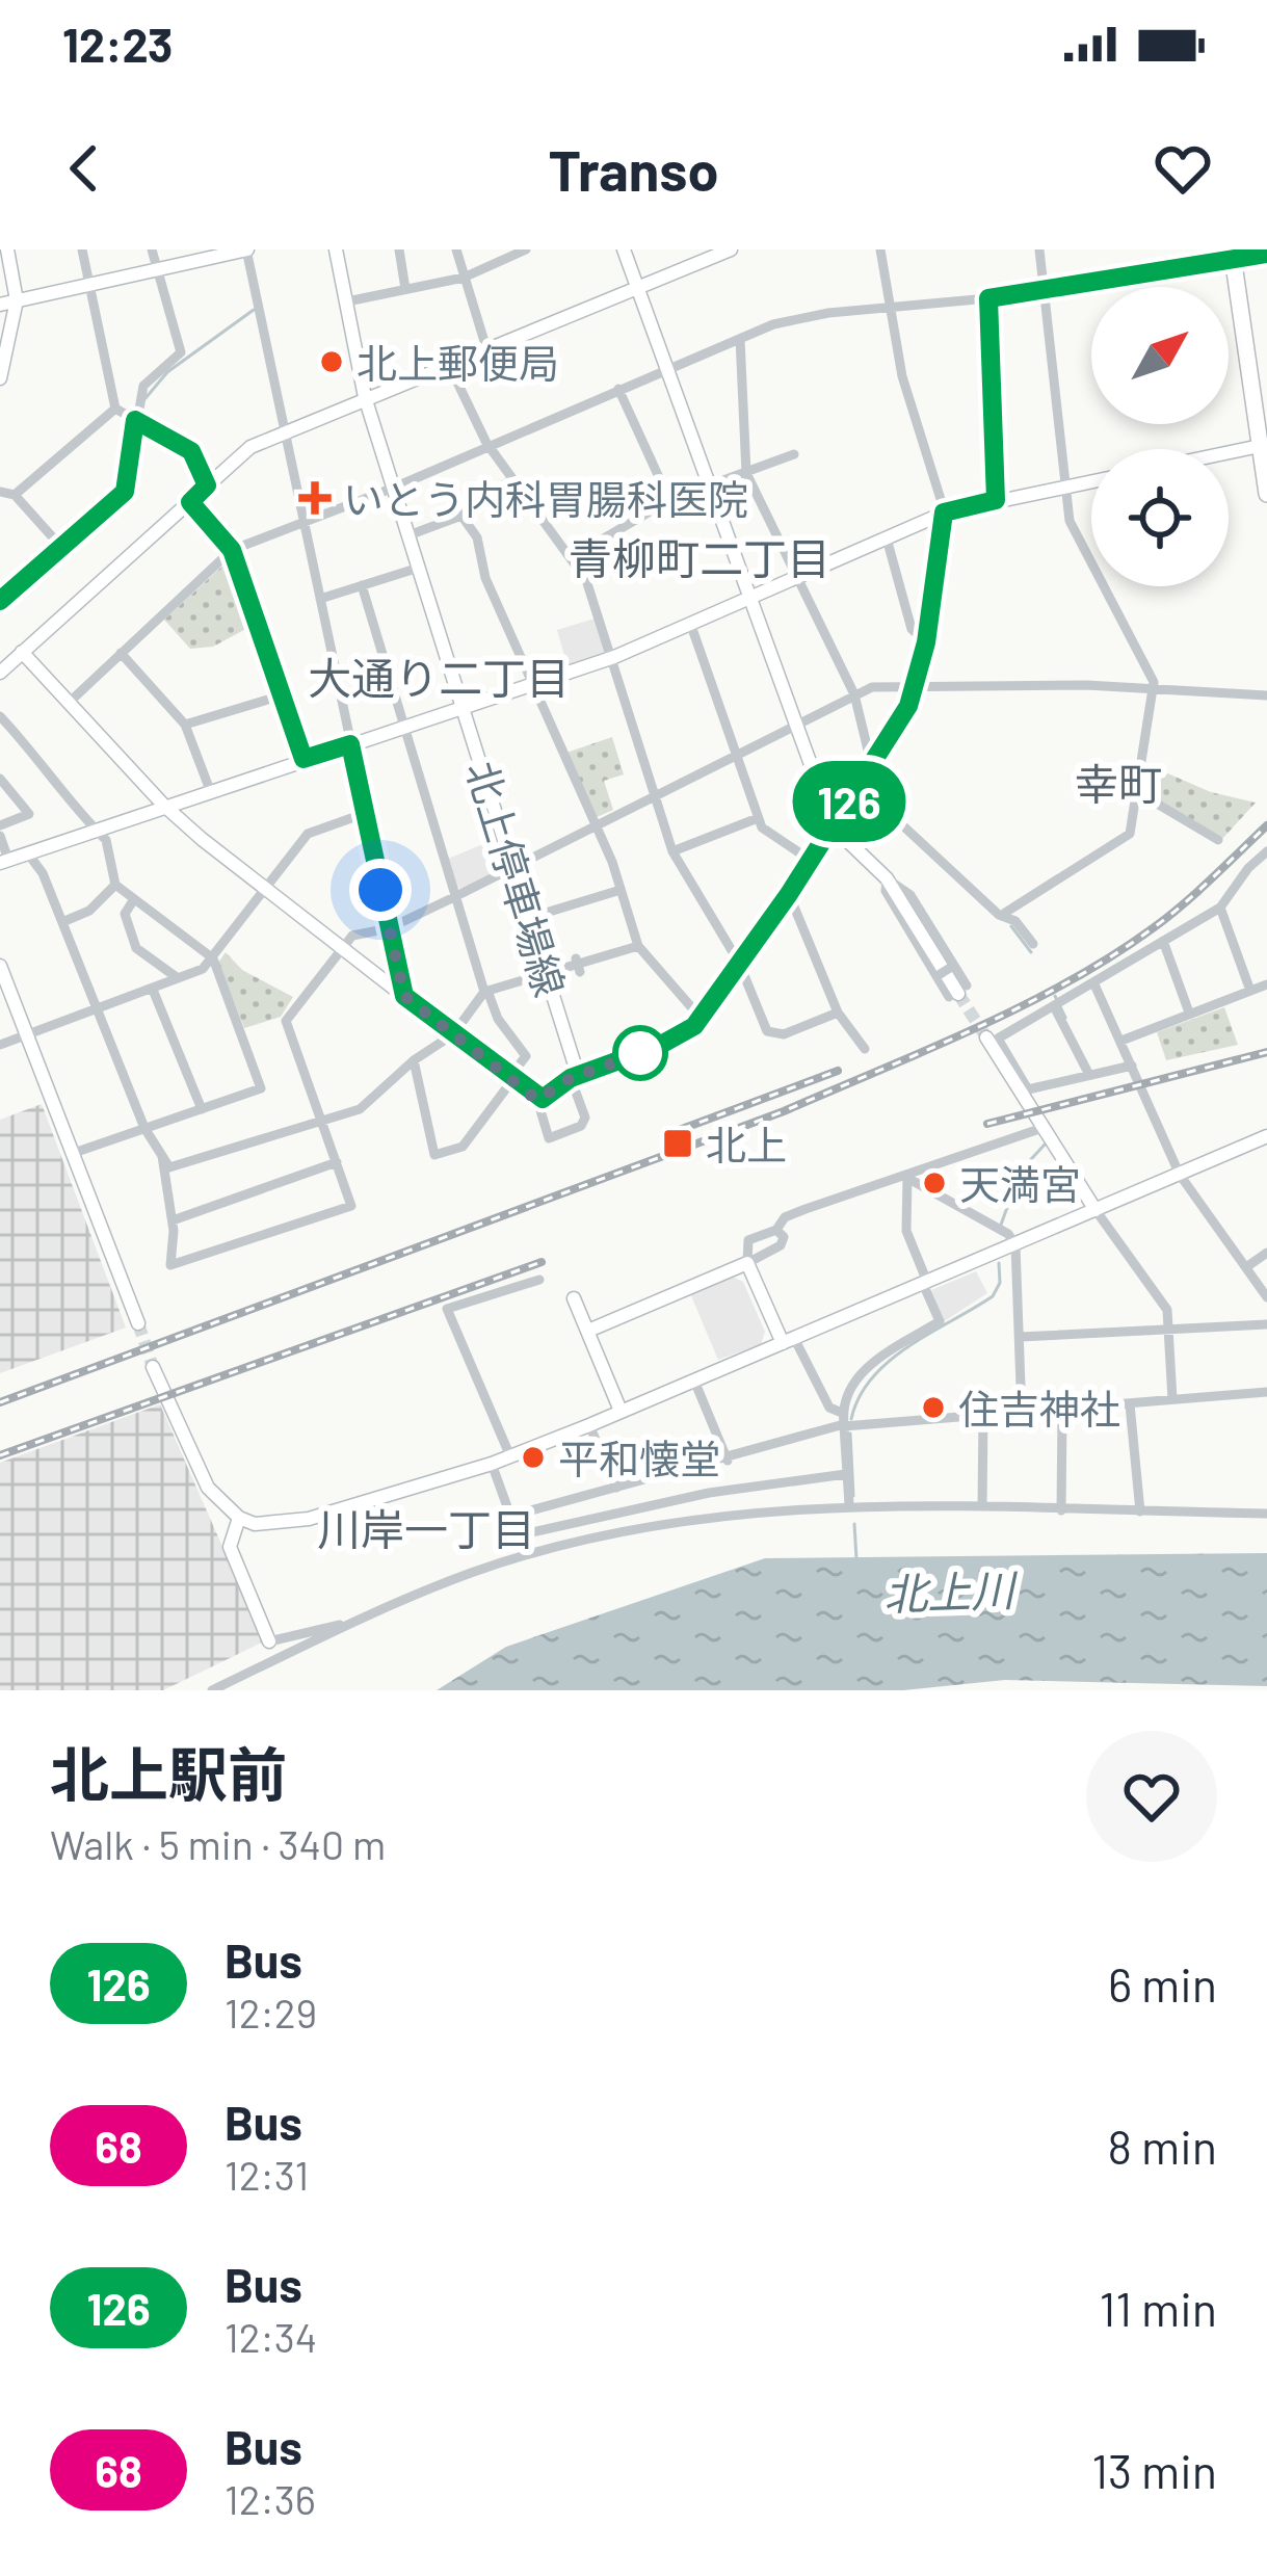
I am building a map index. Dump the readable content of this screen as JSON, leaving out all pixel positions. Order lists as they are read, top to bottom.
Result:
{
  "streets": {
    "street": ["北上停車場線"]
  },
  "districts": [
    "青柳町二丁目",
    "大通り二丁目",
    "幸町",
    "川岸一丁目"
  ],
  "water": ["北上川"],
  "places": {
    "other": [
      "北上郵便局",
      "天満宮",
      "住吉神社",
      "平和懐堂"
    ],
    "health": ["いとう内科胃腸科医院"],
    "transit": ["北上"]
  },
  "lines": ["bus line 126"],
  "north": "top right",
  "page": {
    "status": "12:23",
    "header": "Transo",
    "on_map": "126",
    "heading": ["北上駅前", "Walk · 5 min · 340 m"],
    "list": [
      {
        "mark": "126",
        "name": "Bus",
        "note": "12:29",
        "value": "6 min"
      },
      {
        "mark": "68",
        "name": "Bus",
        "note": "12:31",
        "value": "8 min"
      },
      {
        "mark": "126",
        "name": "Bus",
        "note": "12:34",
        "value": "11 min"
      },
      {
        "mark": "68",
        "name": "Bus",
        "note": "12:36",
        "value": "13 min"
      }
    ]
  }
}
